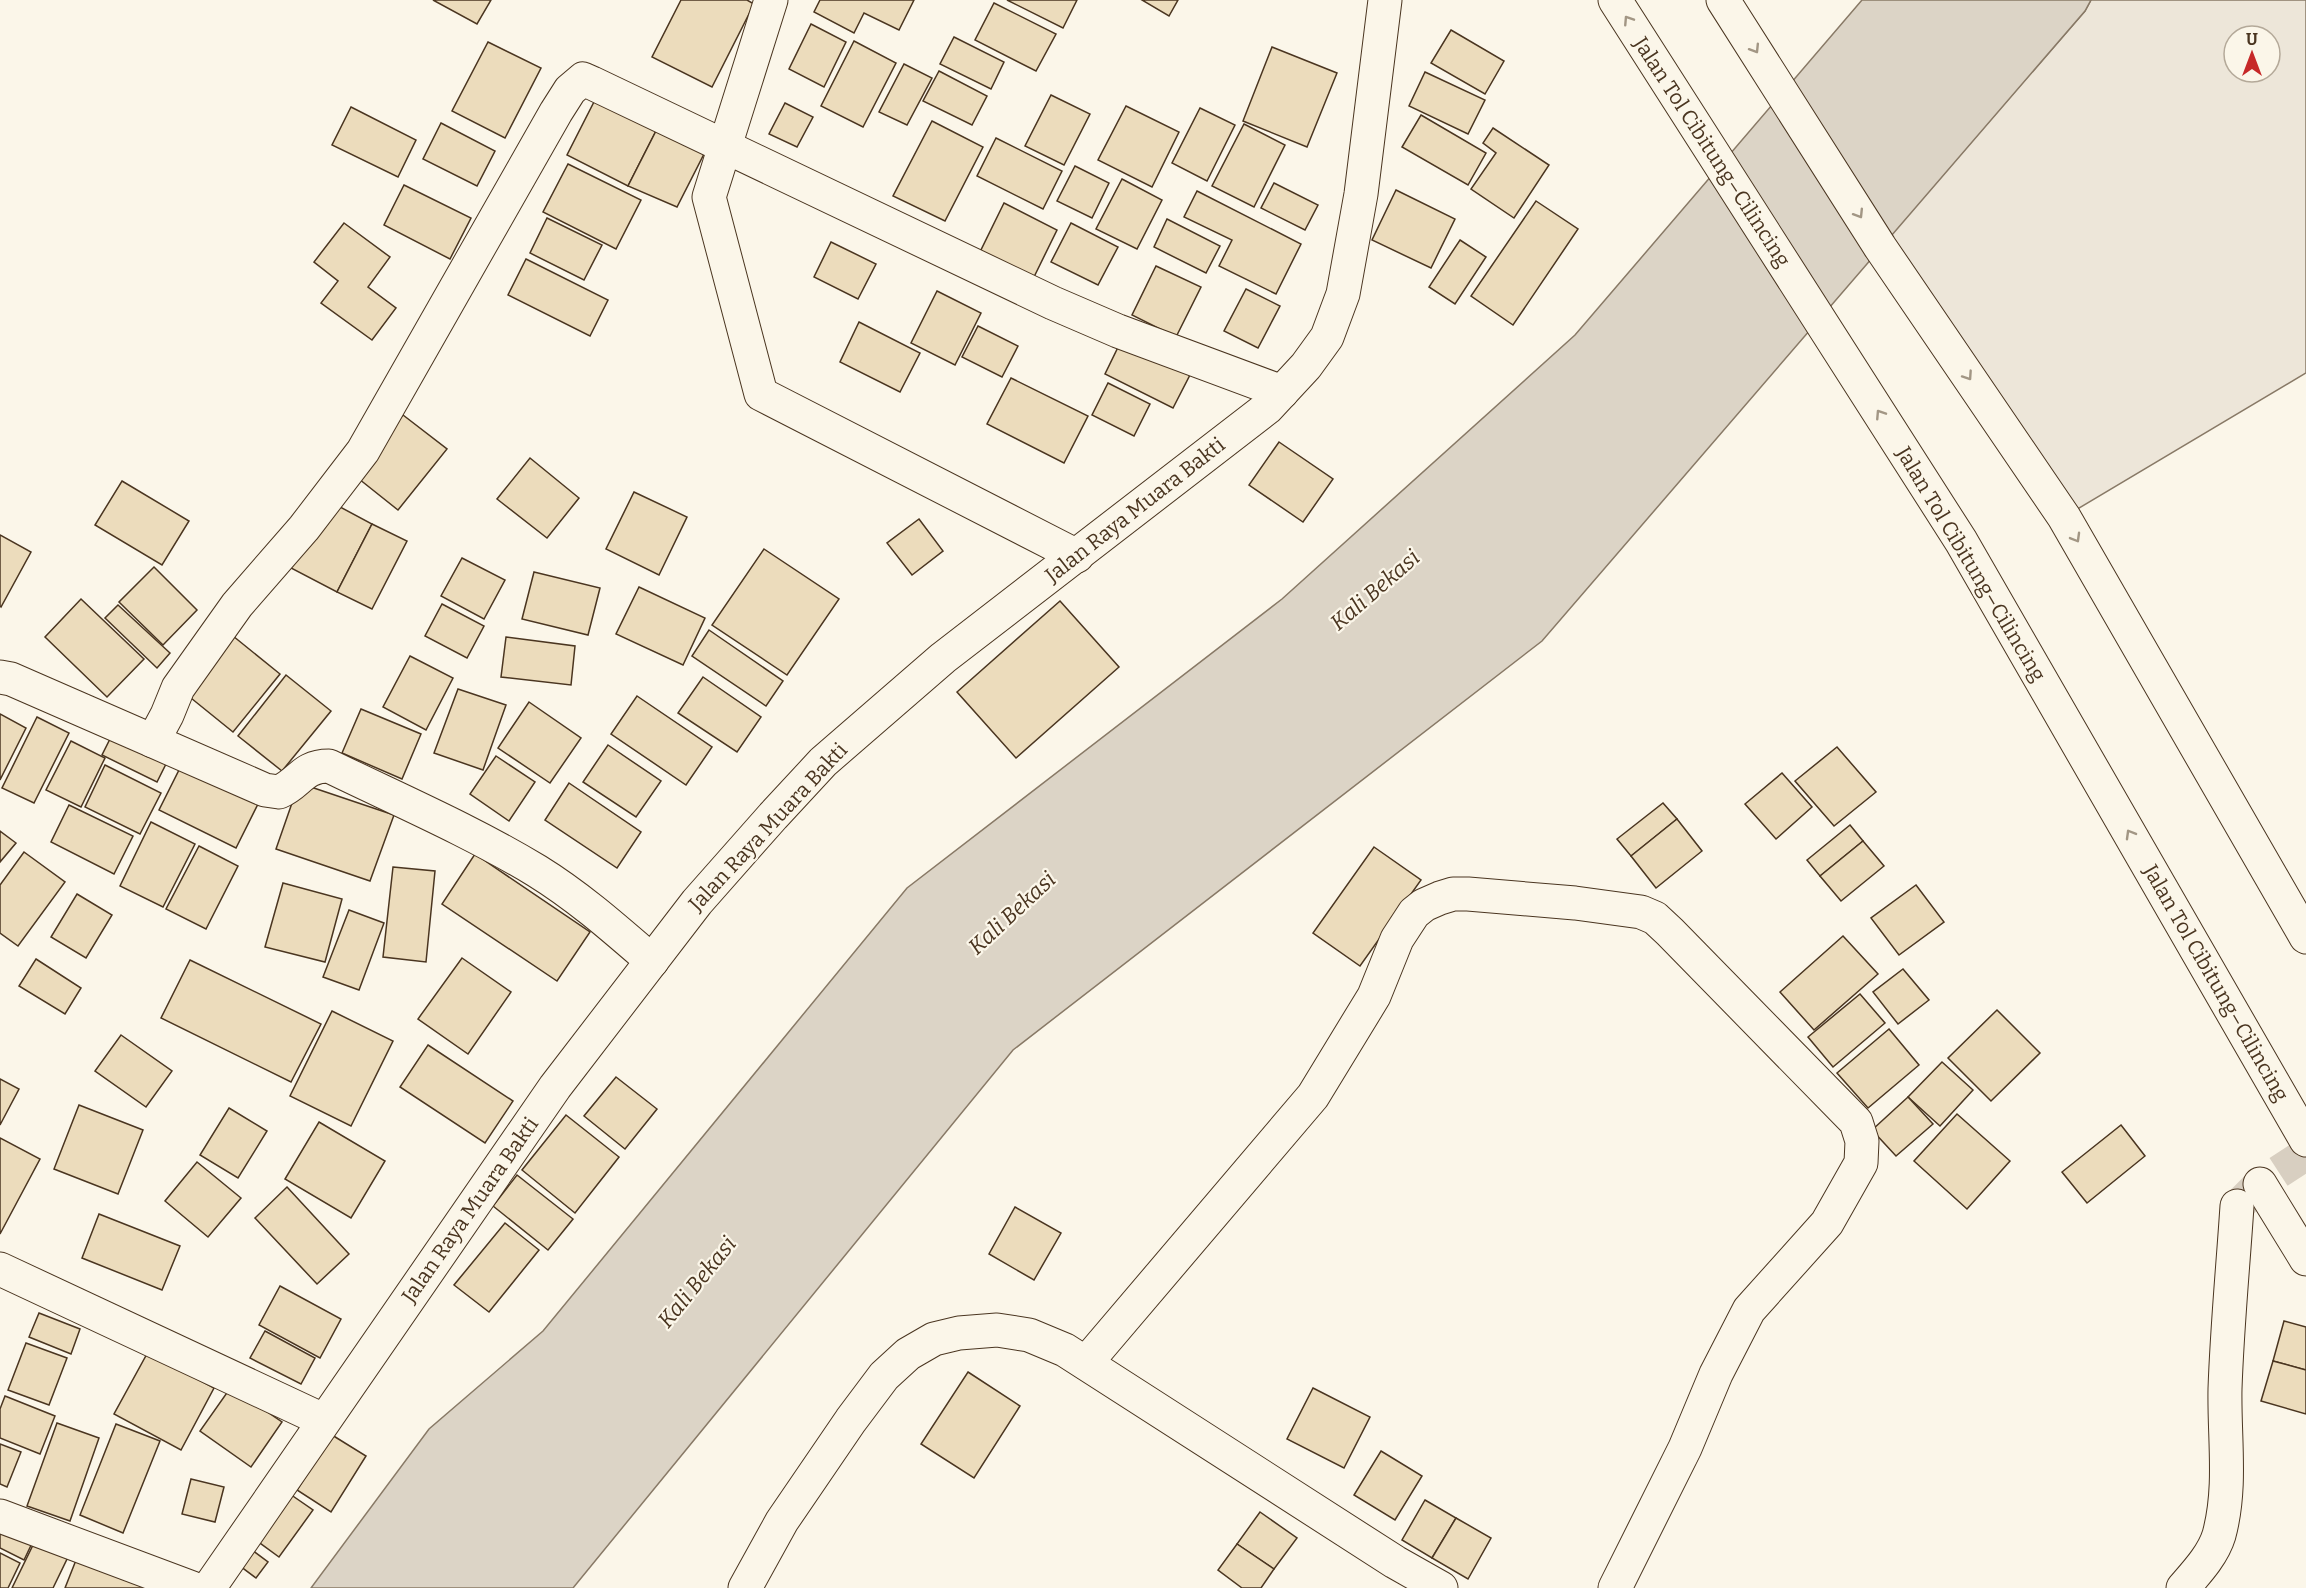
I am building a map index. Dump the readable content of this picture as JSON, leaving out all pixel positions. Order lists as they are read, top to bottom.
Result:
{
  "streets": {
    "main road": ["Jalan Tol Cibitung–Cilincing", "Jalan Raya Muara Bakti"]
  },
  "water": ["Kali Bekasi"],
  "north": "top"
}
